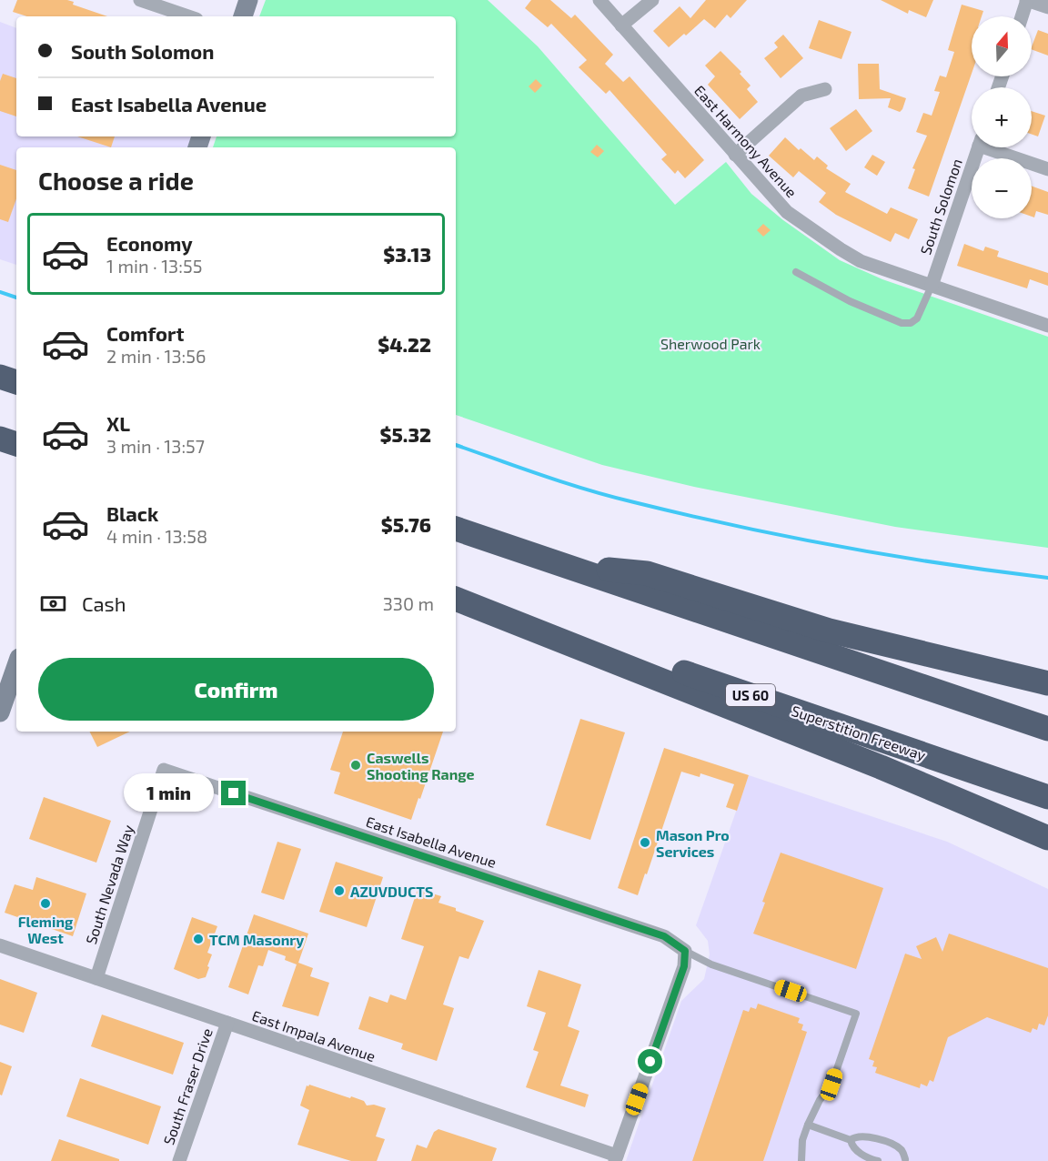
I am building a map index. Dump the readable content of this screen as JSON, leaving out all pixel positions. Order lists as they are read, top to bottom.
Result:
{
  "streets": {
    "highway": ["US 60", "Superstition Freeway"],
    "street": [
      "East Harmony Avenue",
      "South Solomon",
      "East Isabella Avenue",
      "South Nevada Way",
      "East Impala Avenue",
      "South Fraser Drive"
    ]
  },
  "crossings": [
    ["East Harmony Avenue", "South Solomon"],
    ["East Isabella Avenue", "South Nevada Way"],
    ["South Nevada Way", "East Impala Avenue"],
    ["East Impala Avenue", "South Fraser Drive"]
  ],
  "parks": ["Sherwood Park"],
  "places": [
    "Caswells Shooting Range",
    "Mason Pro Services",
    "AZUVDUCTS",
    "Fleming West",
    "TCM Masonry"
  ],
  "north": "top",
  "page": {
    "map_buttons": ["+", "−"],
    "banner": ["South Solomon", "East Isabella Avenue"],
    "heading": "Choose a ride",
    "list": [
      {
        "name": "Economy",
        "note": "1 min · 13:55",
        "value": "$3.13"
      },
      {
        "name": "Comfort",
        "note": "2 min · 13:56",
        "value": "$4.22"
      },
      {
        "name": "XL",
        "note": "3 min · 13:57",
        "value": "$5.32"
      },
      {
        "name": "Black",
        "note": "4 min · 13:58",
        "value": "$5.76"
      }
    ],
    "pay": ["Cash", "330 m"],
    "buttons": "Confirm",
    "bubble": "1 min"
  }
}
